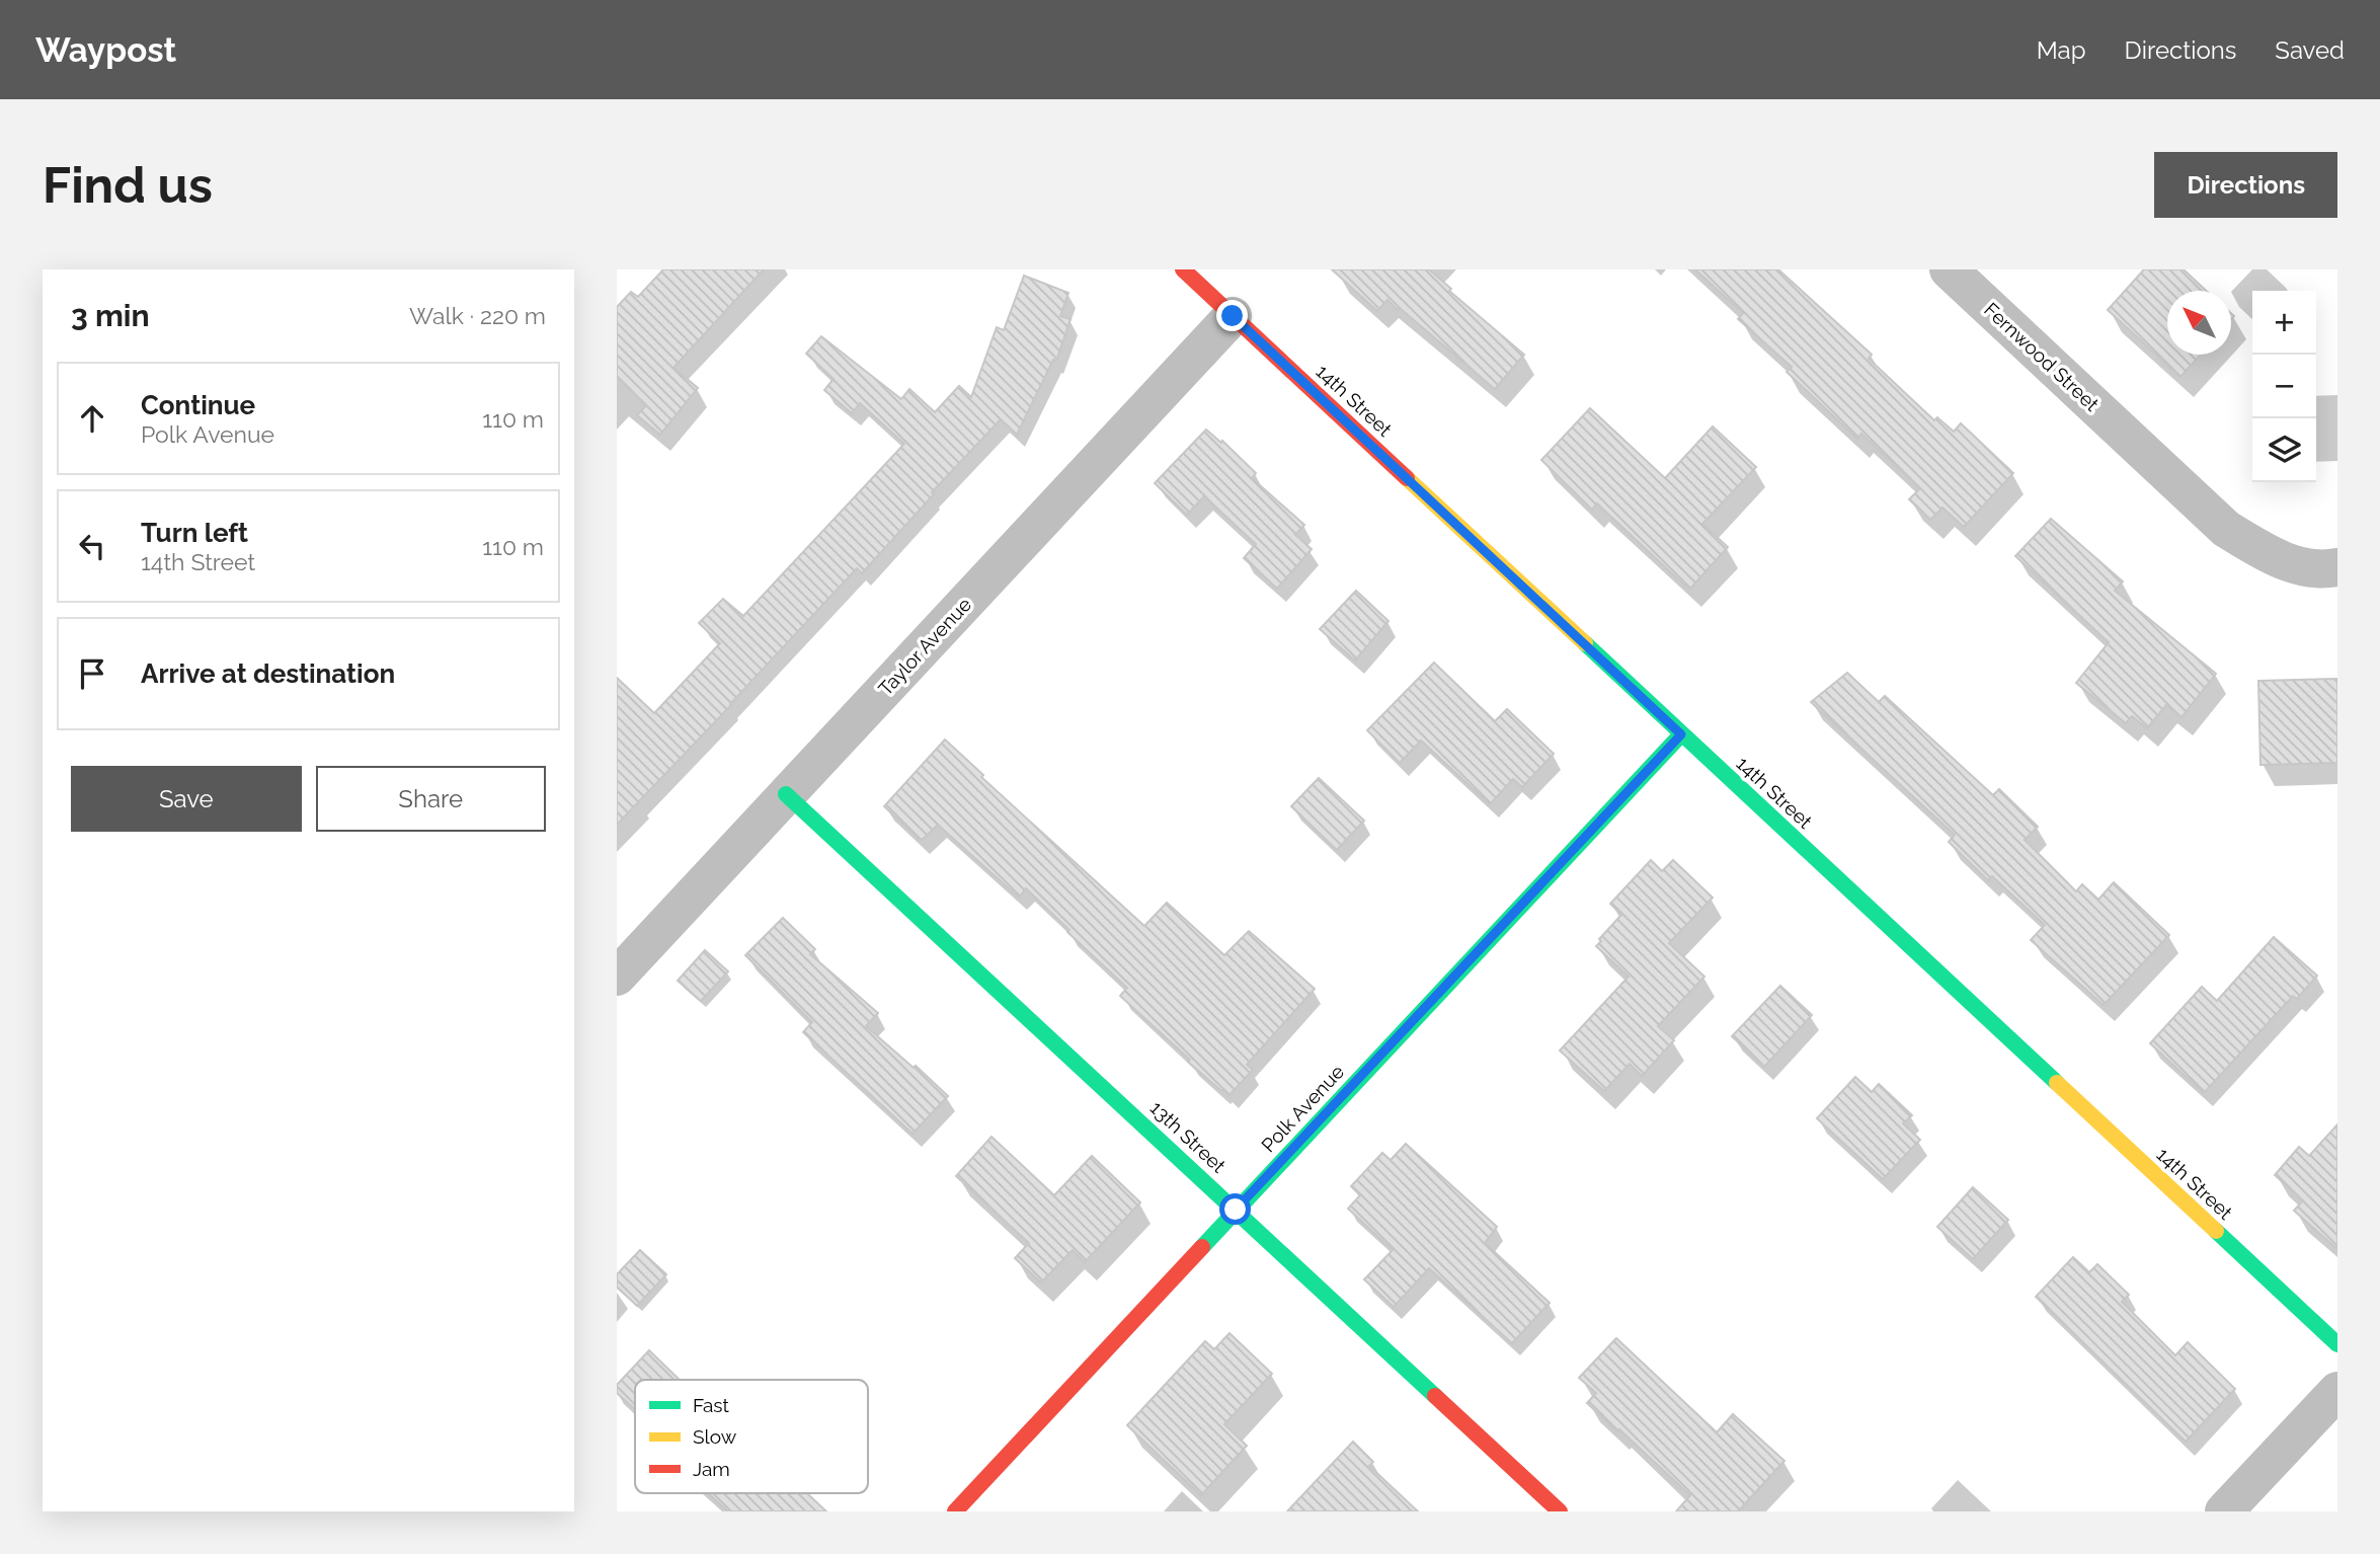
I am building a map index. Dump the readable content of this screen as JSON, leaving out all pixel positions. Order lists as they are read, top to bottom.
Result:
{
  "streets": {
    "street": [
      "Fernwood Street",
      "14th Street",
      "Taylor Avenue",
      "Polk Avenue",
      "13th Street"
    ]
  },
  "crossings": [
    ["14th Street", "Taylor Avenue"],
    ["14th Street", "Polk Avenue"],
    ["Taylor Avenue", "13th Street"],
    ["Polk Avenue", "13th Street"]
  ],
  "legend": ["Fast", "Slow", "Jam"],
  "north": "top left",
  "page": {
    "header": "Waypost",
    "nav": ["Map", "Directions", "Saved"],
    "buttons": [
      "Directions",
      ["Save", "Share"]
    ],
    "title": "Find us",
    "heading": ["3 min", "Walk · 220 m"],
    "map_buttons": ["+", "−"],
    "list": [
      ["Continue", "Polk Avenue", "110 m"],
      ["Turn left", "14th Street", "110 m"],
      "Arrive at destination"
    ]
  }
}
